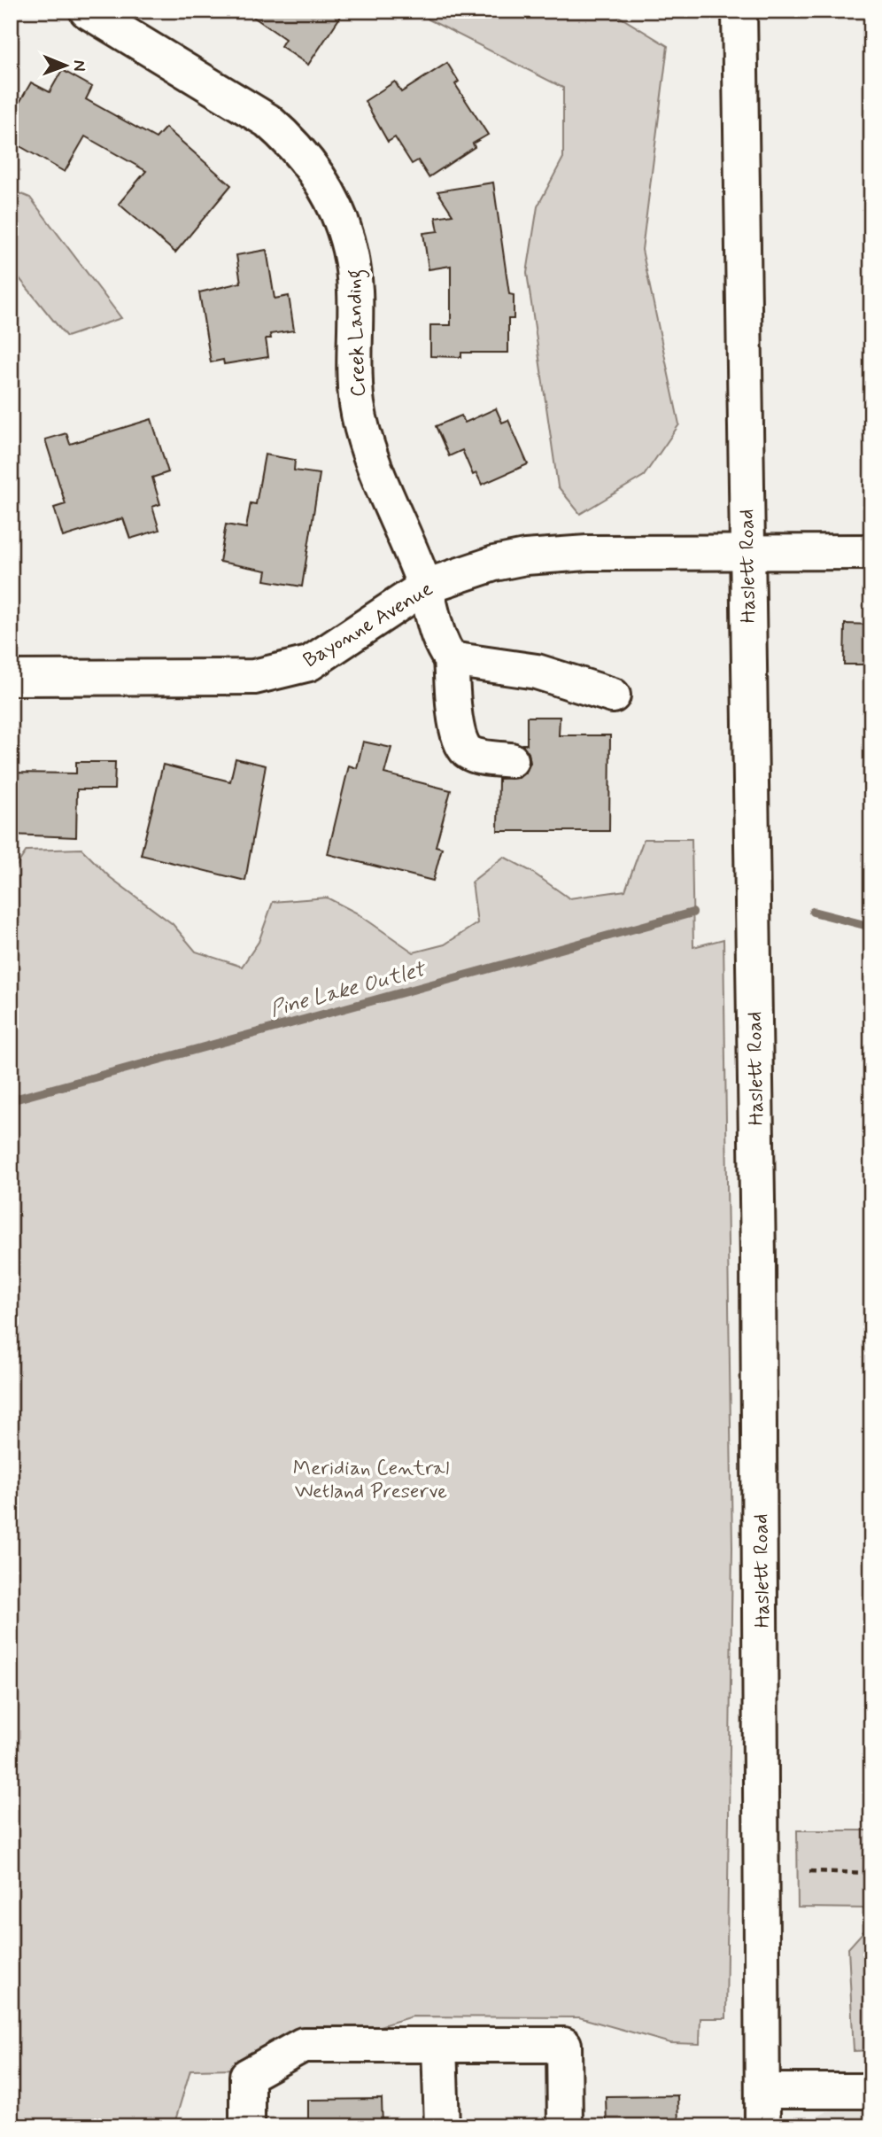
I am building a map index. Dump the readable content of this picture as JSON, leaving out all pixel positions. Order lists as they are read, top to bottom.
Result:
{
  "streets": {
    "main road": ["Creek Landing", "Haslett Road", "Bayonne Avenue"]
  },
  "crossings": [
    ["Creek Landing", "Bayonne Avenue"],
    ["Haslett Road", "Bayonne Avenue"]
  ],
  "water": ["Pine Lake Outlet"],
  "parks": ["Meridian Central Wetland Preserve"],
  "north": "right"
}
